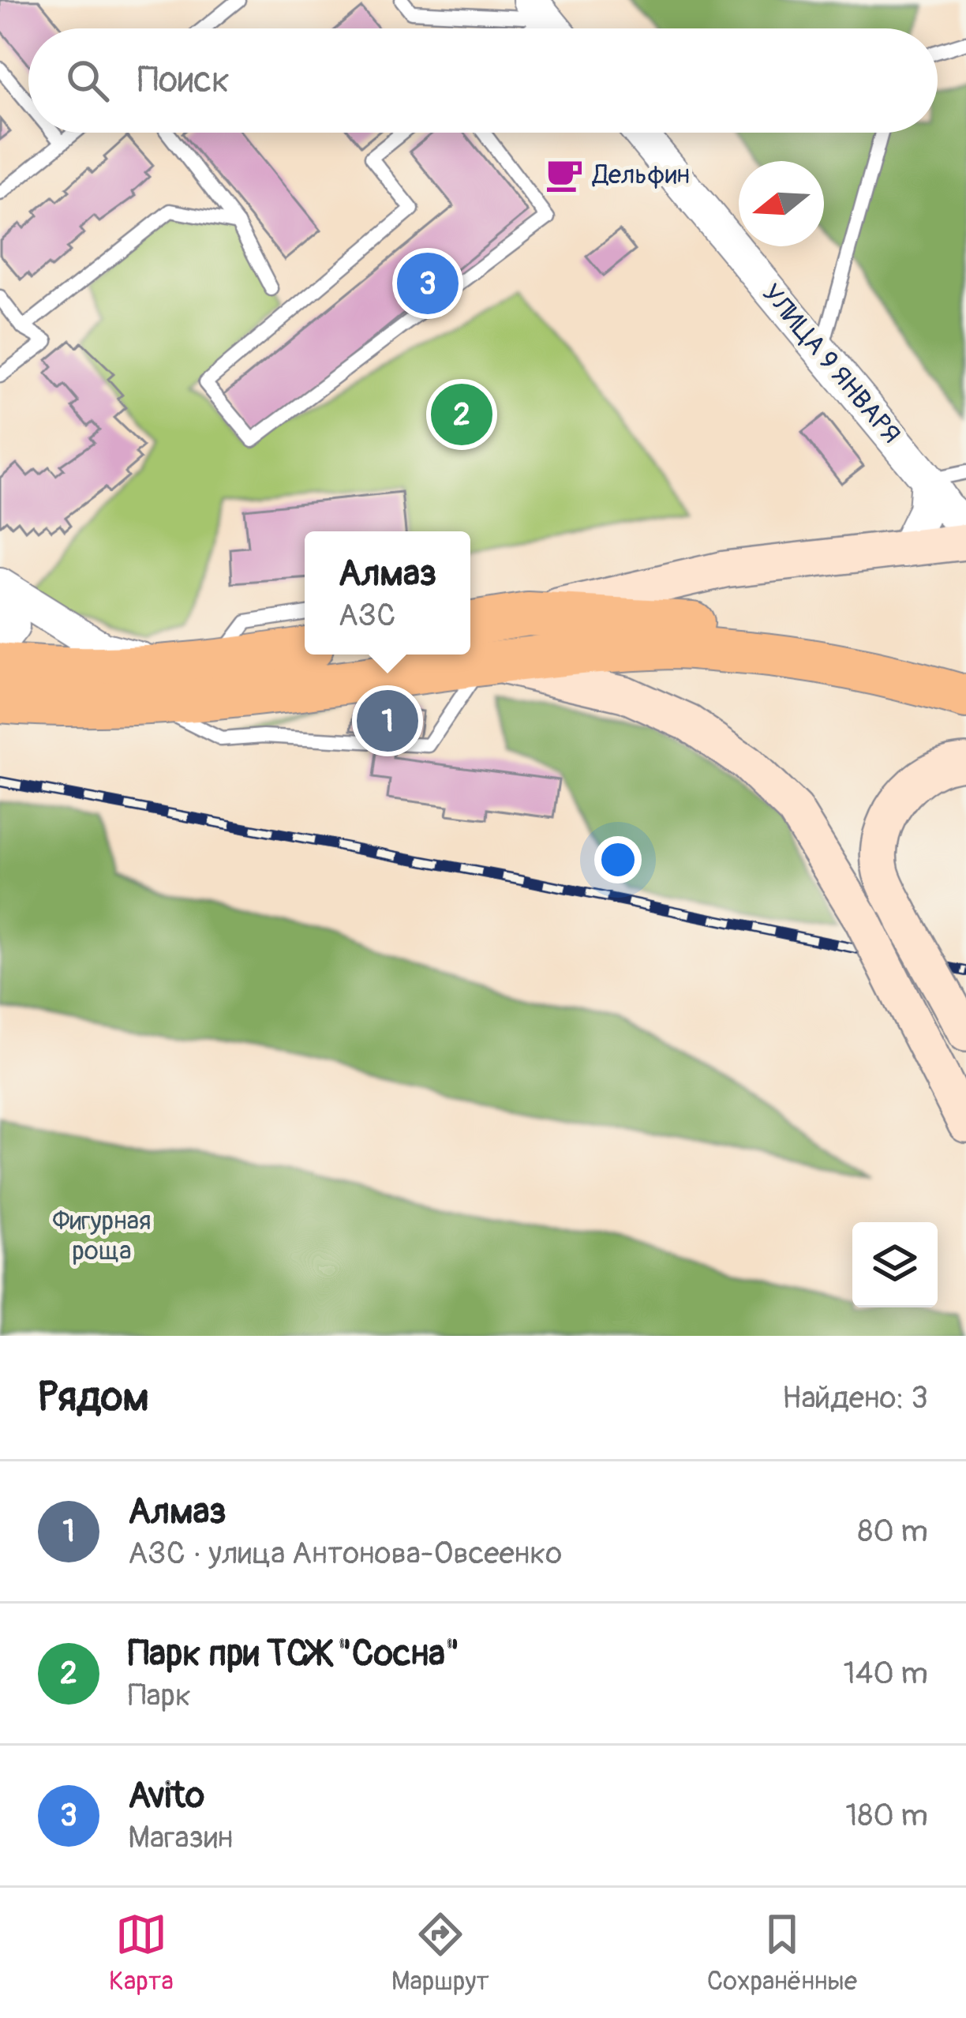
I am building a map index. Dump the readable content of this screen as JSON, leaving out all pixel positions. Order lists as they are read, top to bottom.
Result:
{
  "streets": {
    "street": ["УЛИЦА 9 ЯНВАРЯ"]
  },
  "parks": ["Фигурная роща"],
  "places": {
    "cafe": ["Дельфин"]
  },
  "north": "left",
  "page": {
    "search": "Поиск",
    "pins": ["3", "2", "1"],
    "popup": ["Алмаз", "АЗС"],
    "heading": ["Рядом", "Найдено: 3"],
    "list": [
      {
        "mark": "1",
        "name": "Алмаз",
        "note": "АЗС · улица Антонова-Овсеенко",
        "value": "80 m"
      },
      {
        "mark": "2",
        "name": "Парк при ТСЖ \"Сосна\"",
        "note": "Парк",
        "value": "140 m"
      },
      {
        "mark": "3",
        "name": "Avito",
        "note": "Магазин",
        "value": "180 m"
      }
    ],
    "nav": ["Карта", "Маршрут", "Сохранённые"]
  }
}
